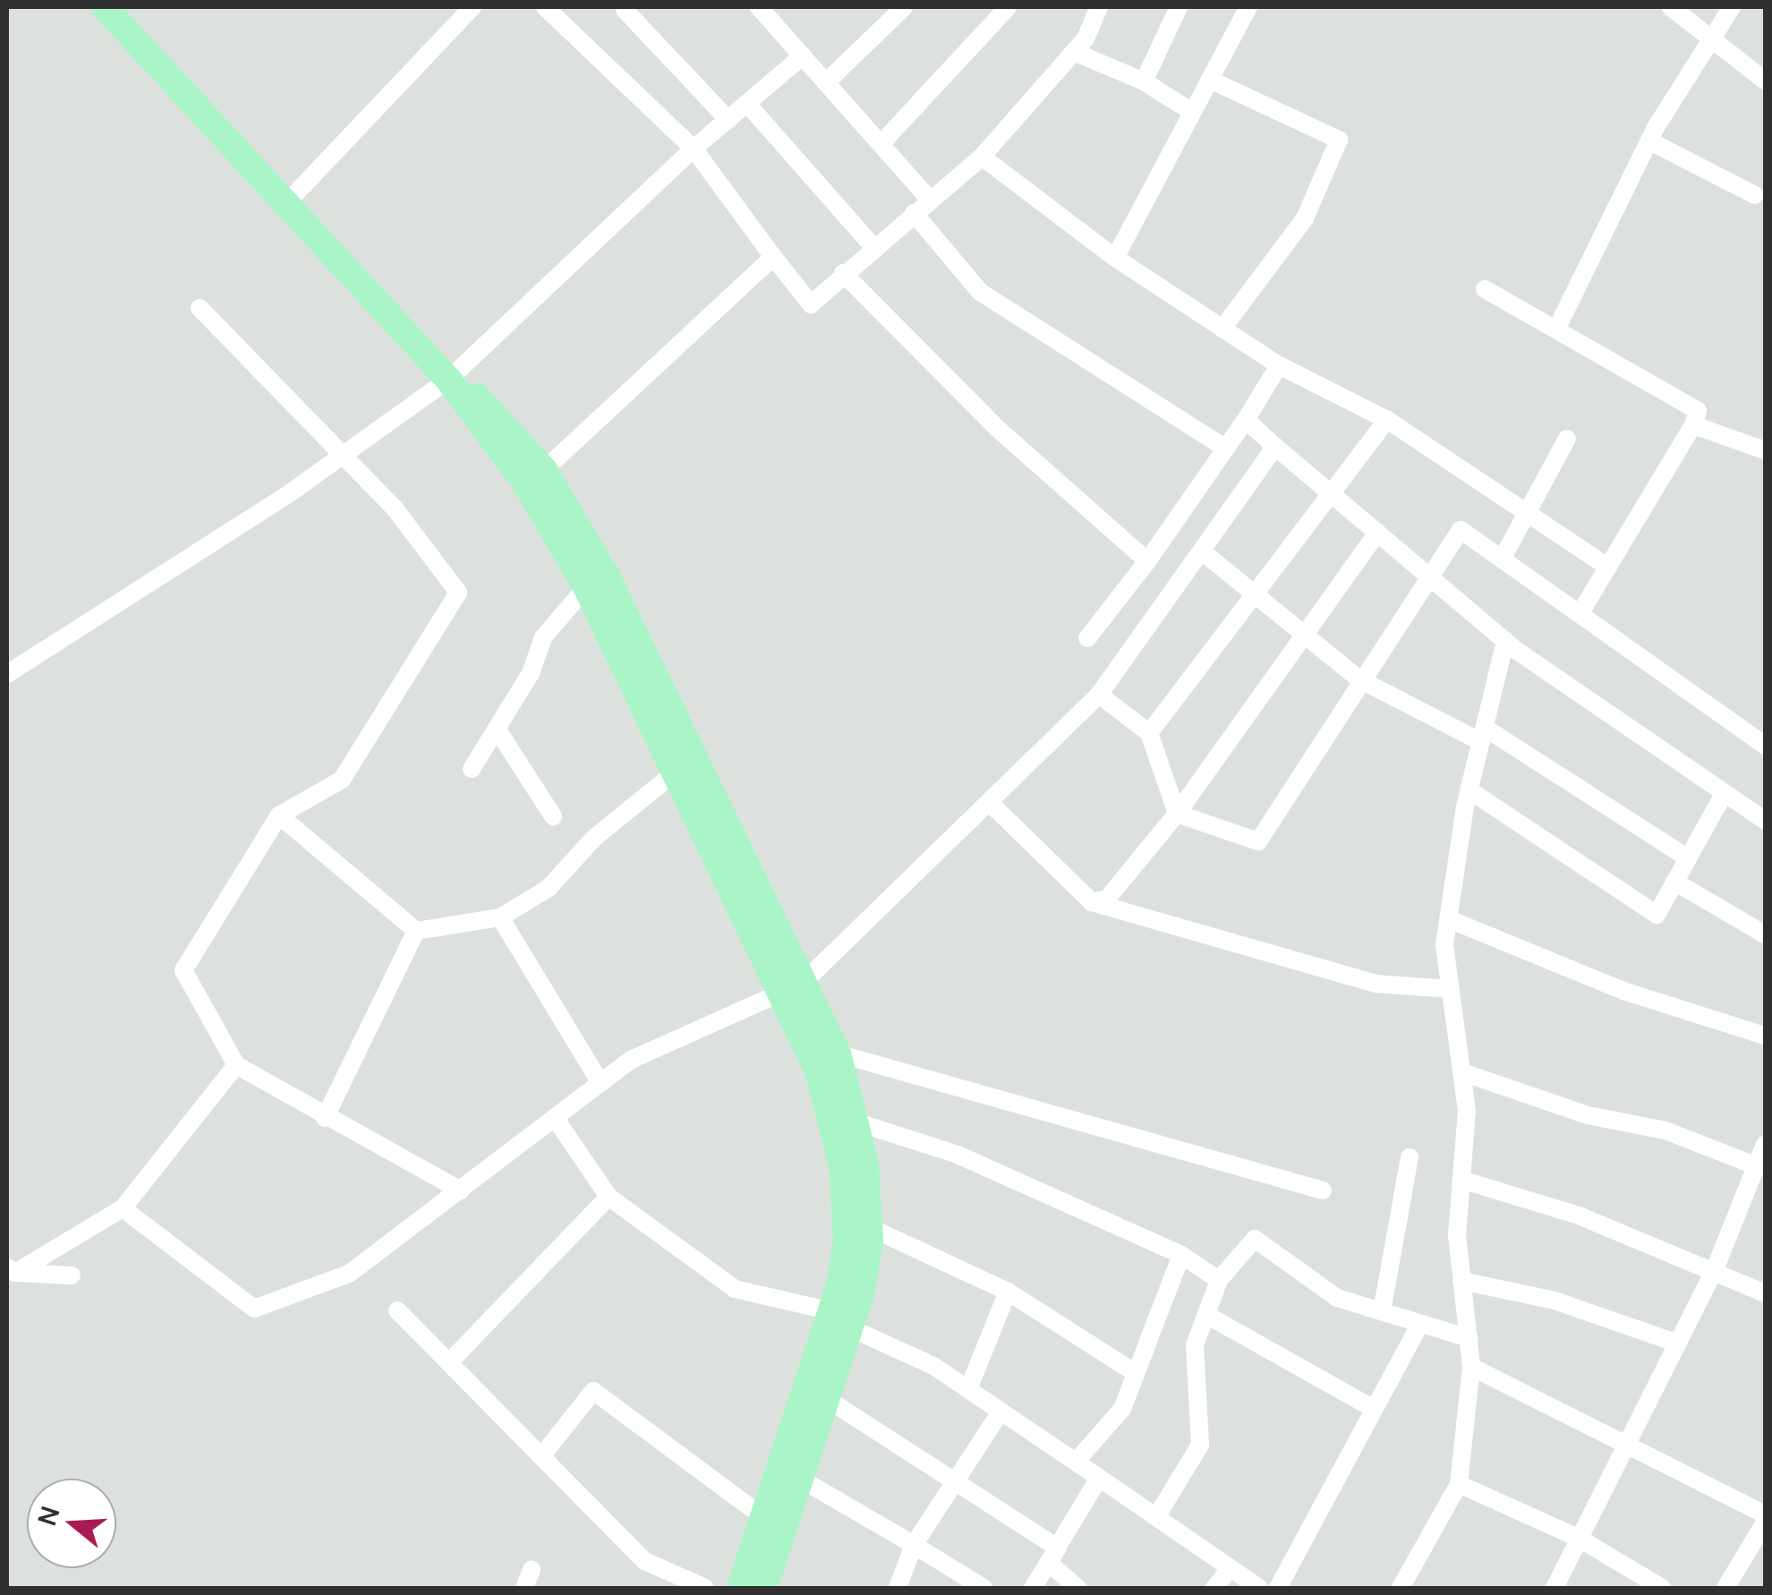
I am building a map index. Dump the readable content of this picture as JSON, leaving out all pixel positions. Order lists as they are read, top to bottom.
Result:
{
  "north": "left"
}
